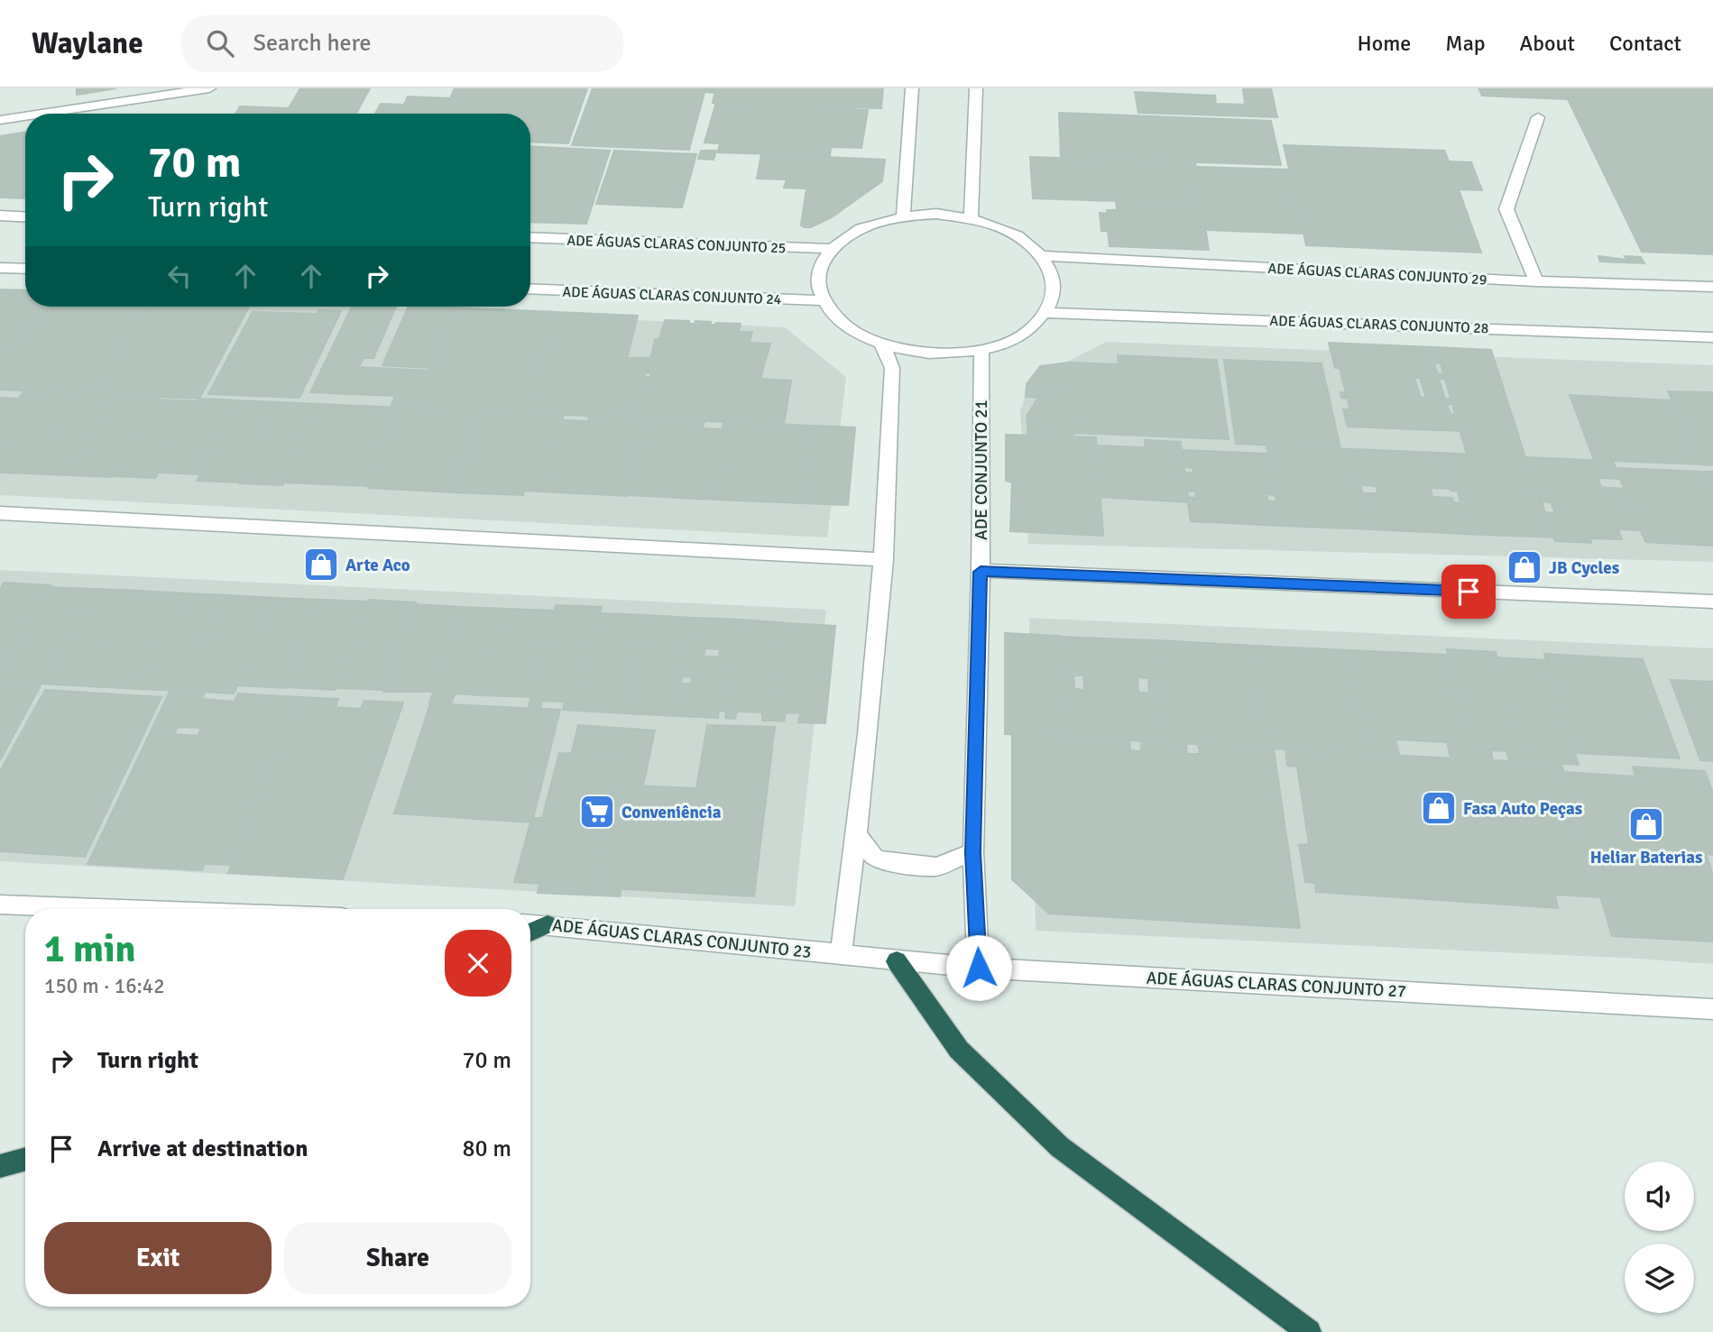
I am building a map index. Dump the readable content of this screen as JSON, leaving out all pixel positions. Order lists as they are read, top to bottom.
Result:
{
  "streets": {
    "street": [
      "ADE ÁGUAS CLARAS CONJUNTO 25",
      "ADE ÁGUAS CLARAS CONJUNTO 29",
      "ADE ÁGUAS CLARAS CONJUNTO 24",
      "ADE ÁGUAS CLARAS CONJUNTO 28",
      "ADE CONJUNTO 21",
      "ADE ÁGUAS CLARAS CONJUNTO 23",
      "ADE ÁGUAS CLARAS CONJUNTO 27"
    ]
  },
  "crossings": [
    ["ADE ÁGUAS CLARAS CONJUNTO 25", "ADE ÁGUAS CLARAS CONJUNTO 29"],
    ["ADE ÁGUAS CLARAS CONJUNTO 25", "ADE ÁGUAS CLARAS CONJUNTO 24"],
    ["ADE ÁGUAS CLARAS CONJUNTO 25", "ADE ÁGUAS CLARAS CONJUNTO 28"],
    ["ADE ÁGUAS CLARAS CONJUNTO 25", "ADE CONJUNTO 21"],
    ["ADE ÁGUAS CLARAS CONJUNTO 29", "ADE ÁGUAS CLARAS CONJUNTO 24"],
    ["ADE ÁGUAS CLARAS CONJUNTO 29", "ADE ÁGUAS CLARAS CONJUNTO 28"],
    ["ADE ÁGUAS CLARAS CONJUNTO 29", "ADE CONJUNTO 21"],
    ["ADE ÁGUAS CLARAS CONJUNTO 24", "ADE ÁGUAS CLARAS CONJUNTO 28"],
    ["ADE ÁGUAS CLARAS CONJUNTO 24", "ADE CONJUNTO 21"],
    ["ADE ÁGUAS CLARAS CONJUNTO 28", "ADE CONJUNTO 21"],
    ["ADE CONJUNTO 21", "ADE ÁGUAS CLARAS CONJUNTO 27"],
    ["ADE ÁGUAS CLARAS CONJUNTO 23", "ADE ÁGUAS CLARAS CONJUNTO 27"]
  ],
  "places": {
    "shop": [
      "Arte Aco",
      "JB Cycles",
      "Fasa Auto Peças",
      "Heliar Baterias"
    ],
    "supermarket": ["Conveniência"]
  },
  "page": {
    "header": "Waylane",
    "search": "Search here",
    "nav": [
      "Home",
      "Map",
      "About",
      "Contact"
    ],
    "turn": ["70 m", "Turn right"],
    "heading": ["1 min", "150 m · 16:42"],
    "list": [
      {
        "name": "Turn right",
        "value": "70 m"
      },
      {
        "name": "Arrive at destination",
        "value": "80 m"
      }
    ],
    "buttons": ["Exit", "Share"]
  }
}
